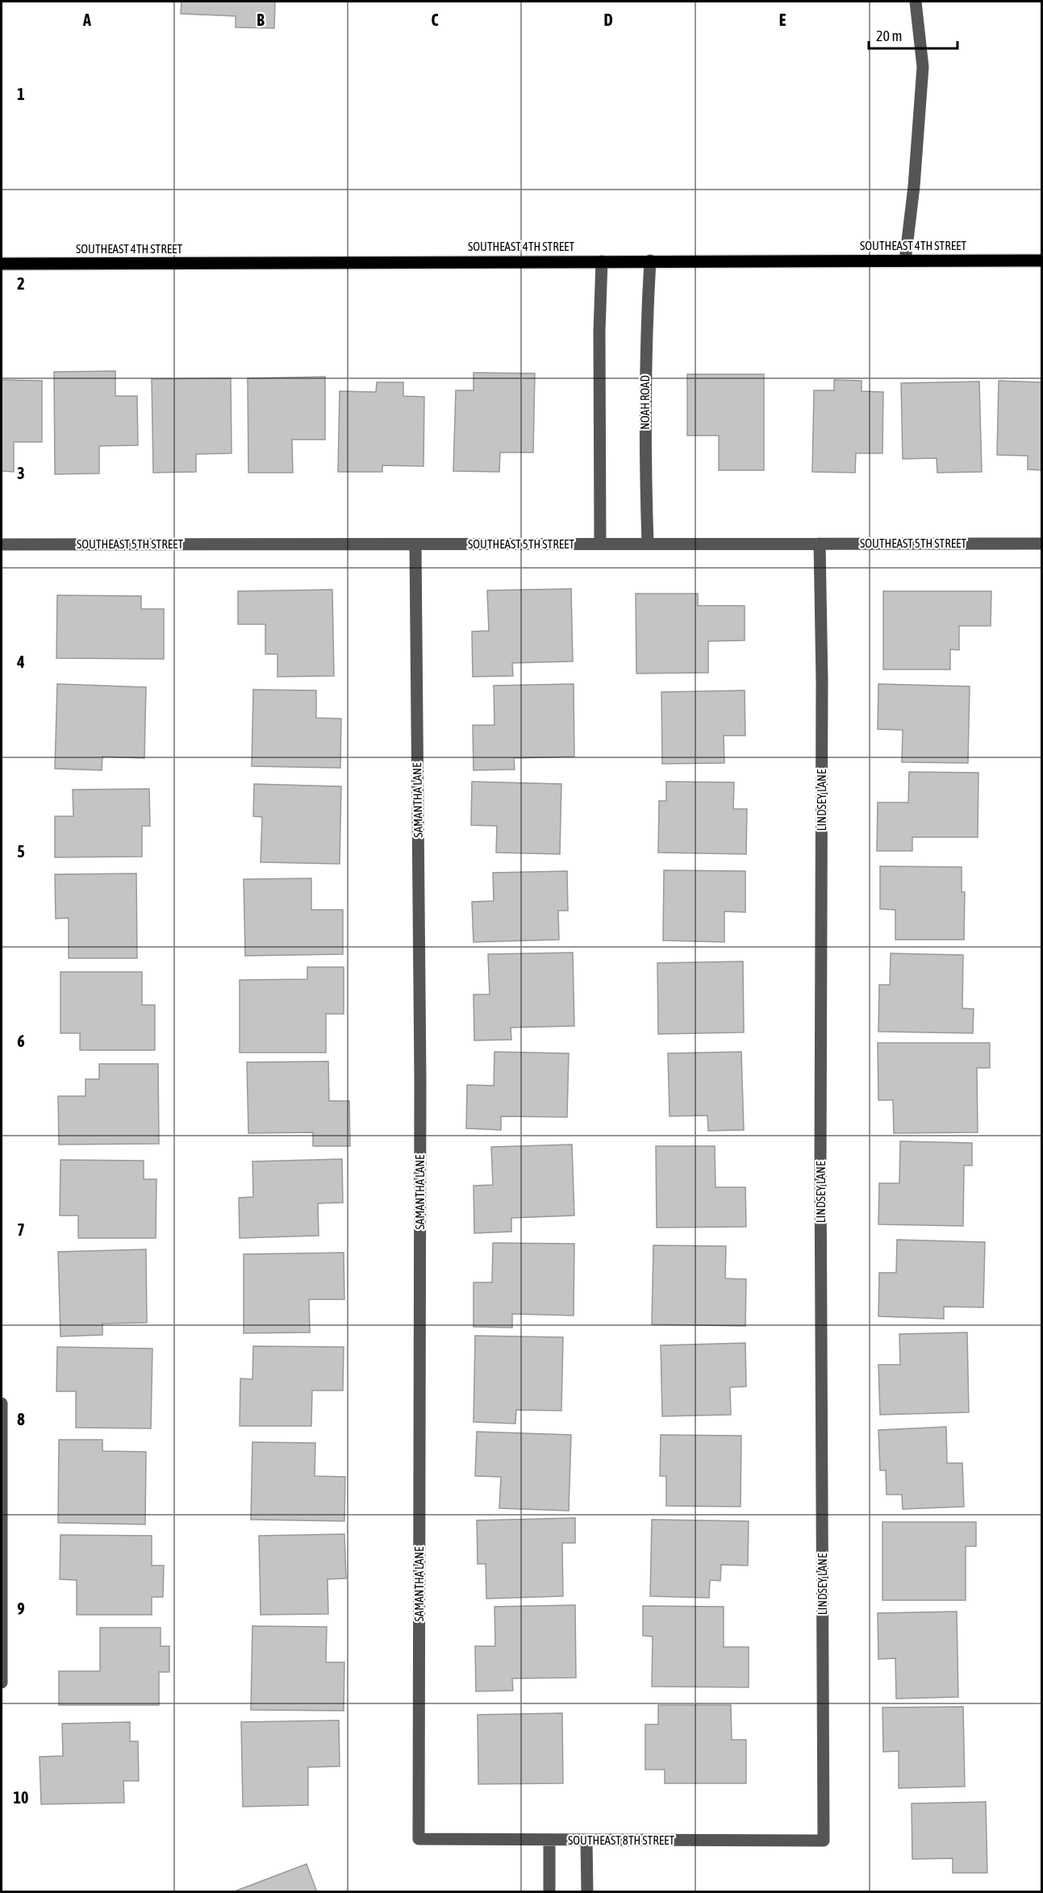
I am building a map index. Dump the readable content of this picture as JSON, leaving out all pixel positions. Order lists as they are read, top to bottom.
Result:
{
  "streets": {
    "main road": ["SOUTHEAST 4TH STREET"],
    "street": [
      "NOAH ROAD",
      "SOUTHEAST 5TH STREET",
      "SAMANTHA LANE",
      "LINDSEY LANE",
      "SOUTHEAST 8TH STREET"
    ]
  },
  "crossings": [
    ["SOUTHEAST 4TH STREET", "NOAH ROAD"],
    ["NOAH ROAD", "SOUTHEAST 5TH STREET"],
    ["SOUTHEAST 5TH STREET", "SAMANTHA LANE"],
    ["SOUTHEAST 5TH STREET", "LINDSEY LANE"],
    ["SAMANTHA LANE", "SOUTHEAST 8TH STREET"],
    ["LINDSEY LANE", "SOUTHEAST 8TH STREET"]
  ],
  "scale_bar": "20 m",
  "grid": {
    "columns": [
      "A",
      "B",
      "C",
      "D",
      "E"
    ],
    "rows": [
      "1",
      "2",
      "3",
      "4",
      "5",
      "6",
      "7",
      "8",
      "9",
      "10"
    ]
  }
}
